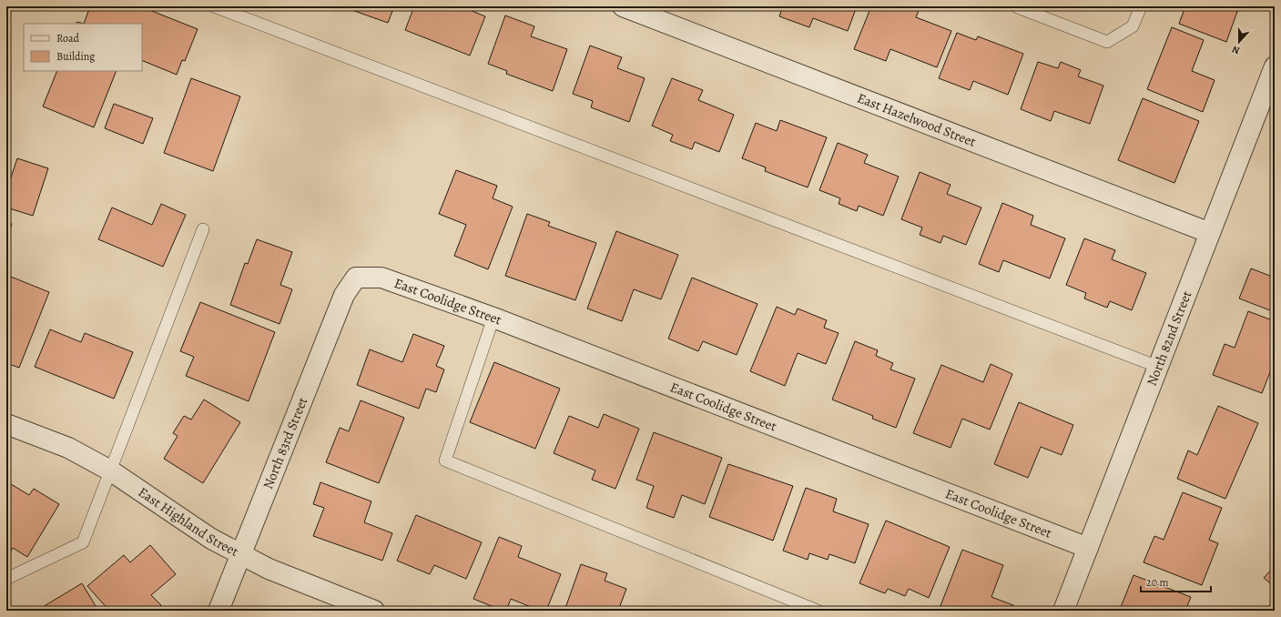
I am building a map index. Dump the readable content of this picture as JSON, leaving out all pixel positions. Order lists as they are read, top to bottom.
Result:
{
  "streets": {
    "street": [
      "East Hazelwood Street",
      "East Coolidge Street",
      "North 82nd Street",
      "North 83rd Street",
      "East Highland Street"
    ]
  },
  "crossings": [
    ["East Hazelwood Street", "North 82nd Street"],
    ["East Coolidge Street", "North 82nd Street"],
    ["East Coolidge Street", "North 83rd Street"],
    ["North 83rd Street", "East Highland Street"]
  ],
  "legend": ["Road", "Building"],
  "scale_bar": "20 m",
  "north": "bottom"
}
